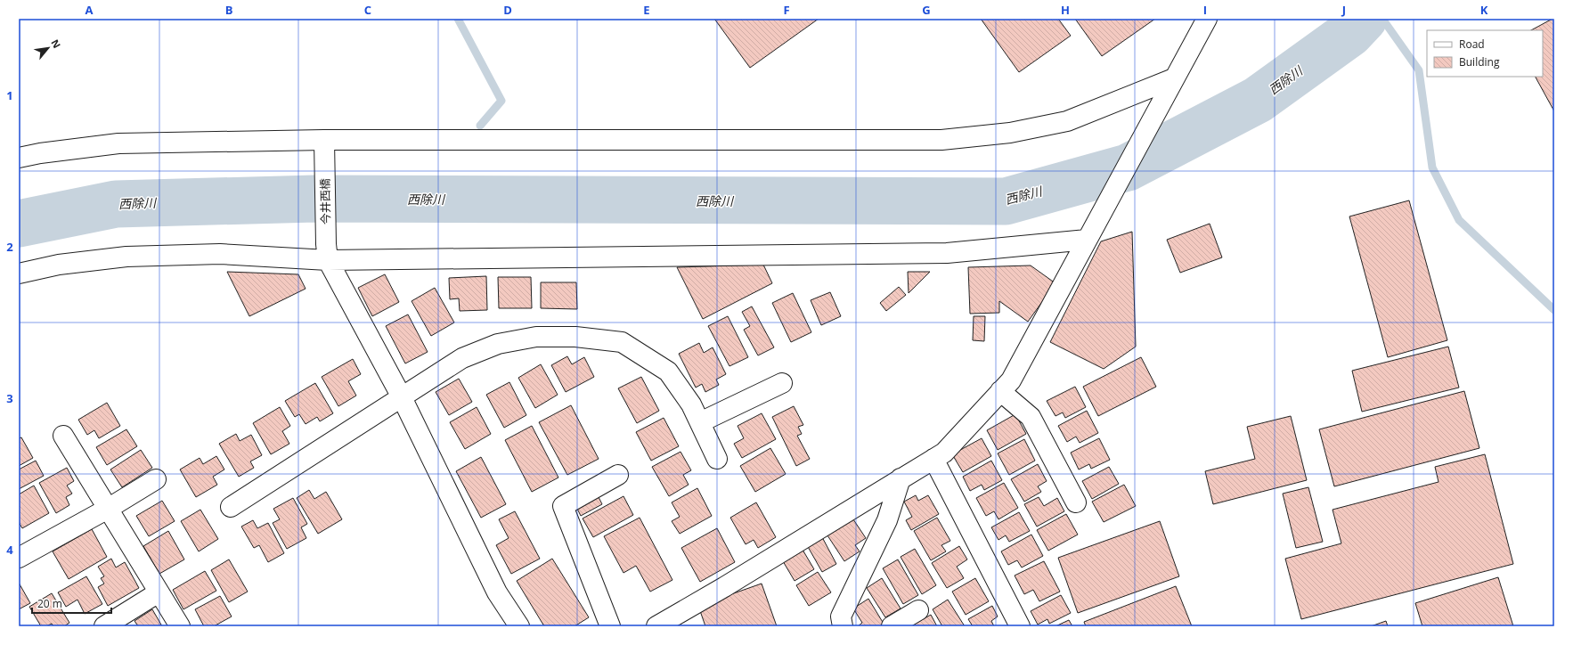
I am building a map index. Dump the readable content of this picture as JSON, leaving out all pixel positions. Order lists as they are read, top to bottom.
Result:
{
  "streets": {
    "street": ["今井西橋"]
  },
  "water": ["西除川"],
  "legend": ["Road", "Building"],
  "scale_bar": "20 m",
  "north": "top right",
  "grid": {
    "columns": [
      "A",
      "B",
      "C",
      "D",
      "E",
      "F",
      "G",
      "H",
      "I",
      "J",
      "K"
    ],
    "rows": [
      "1",
      "2",
      "3",
      "4"
    ]
  }
}
